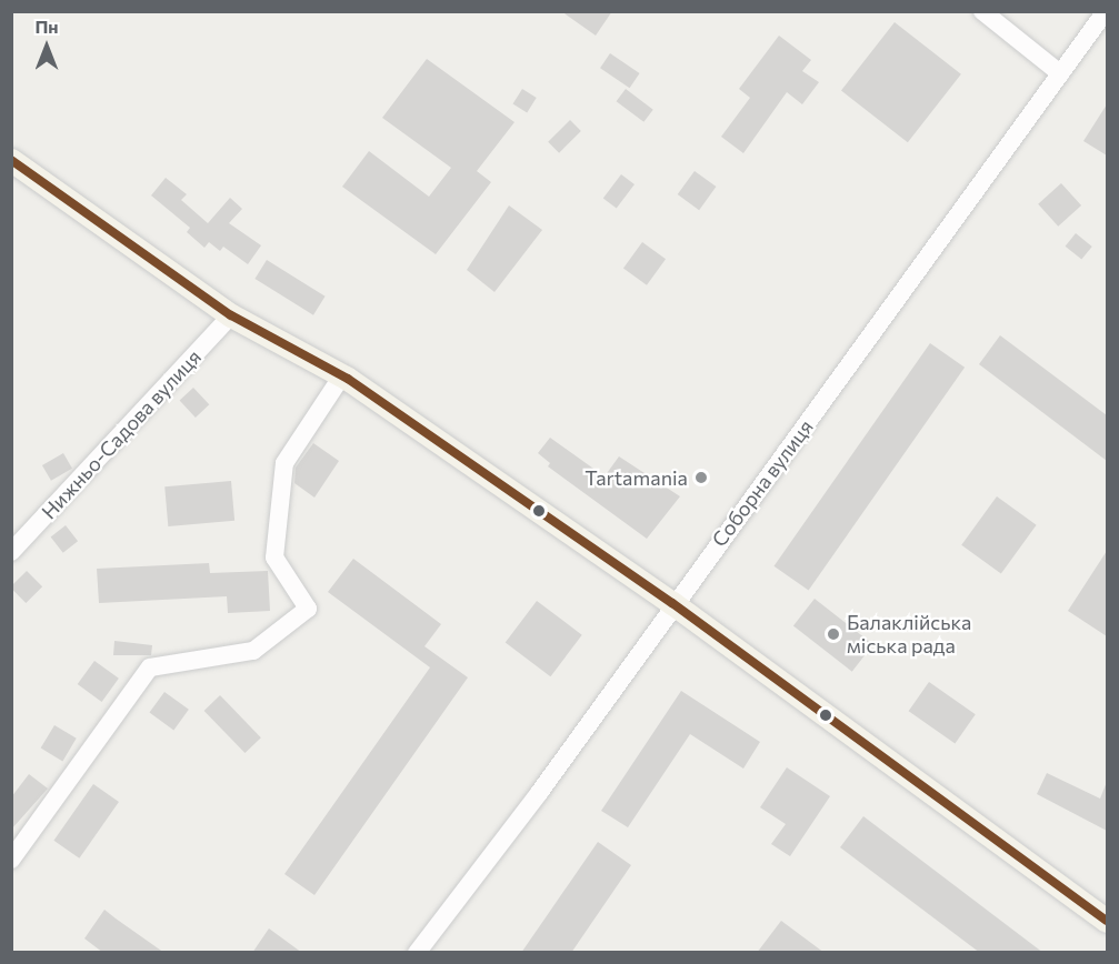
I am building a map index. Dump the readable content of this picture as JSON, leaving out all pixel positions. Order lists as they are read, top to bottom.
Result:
{
  "streets": {
    "street": ["Нижньо-Садова вулиця", "Соборна вулиця"]
  },
  "places": ["Tartamania", "Балаклійська міська рада"],
  "north": "top"
}
